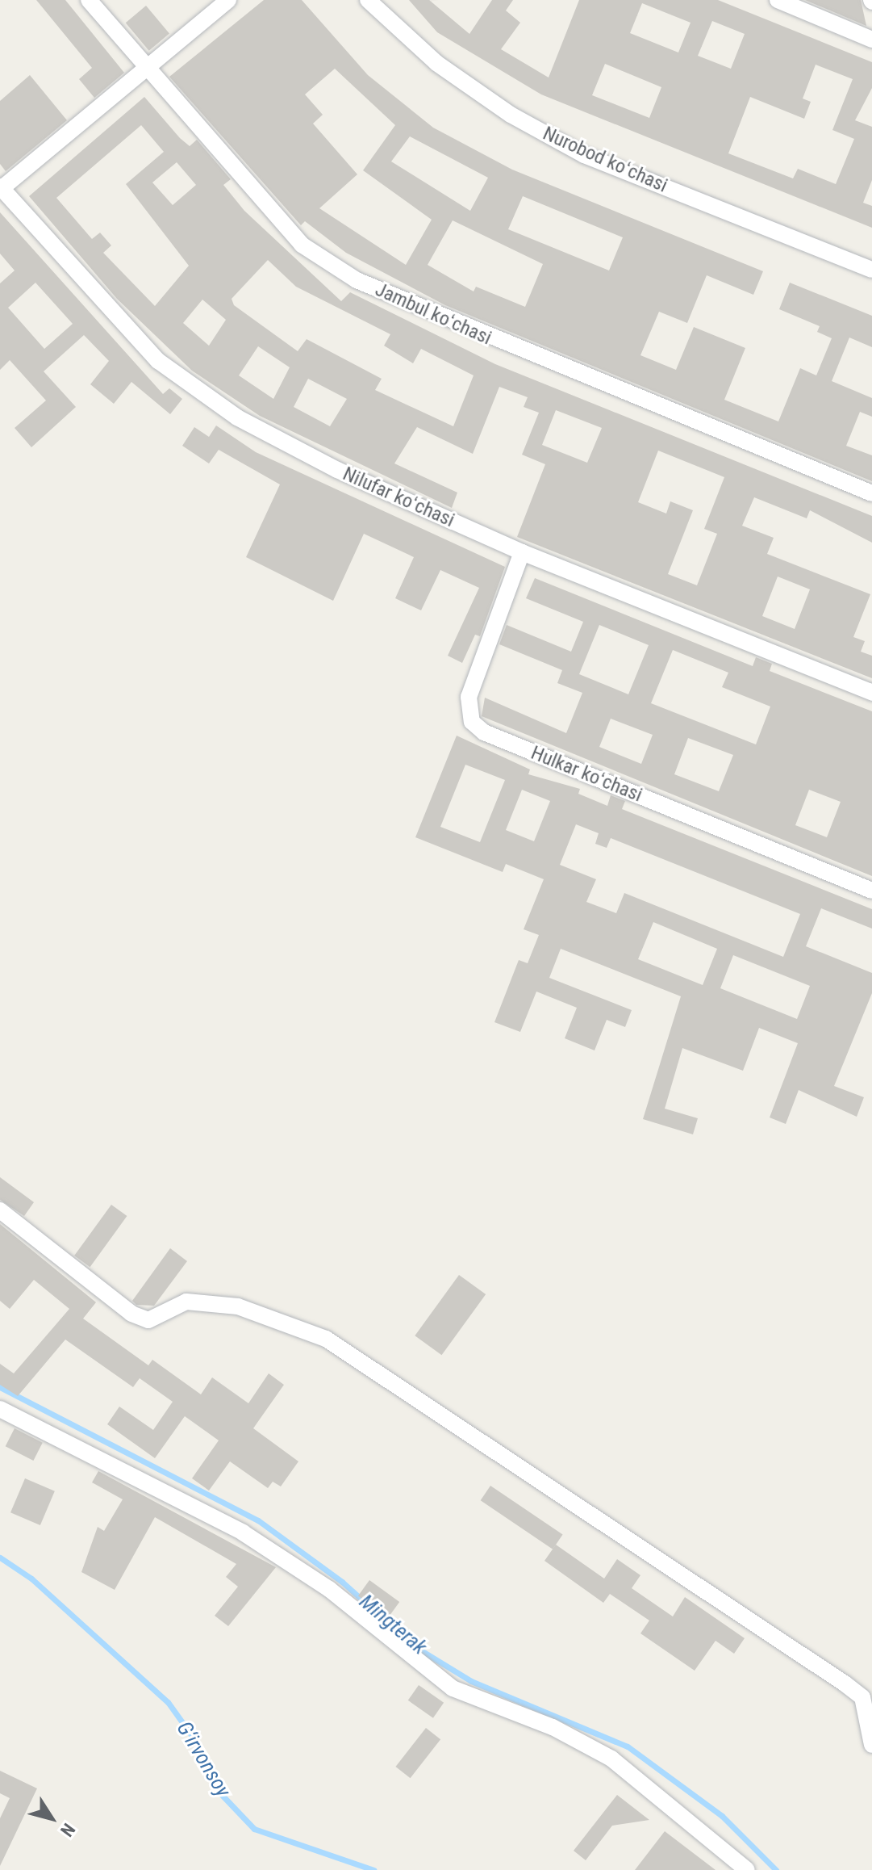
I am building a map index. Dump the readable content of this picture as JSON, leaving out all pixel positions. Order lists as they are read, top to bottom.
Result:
{
  "streets": {
    "street": [
      "Nurobod koʻchasi",
      "Jambul koʻchasi",
      "Nilufar koʻchasi",
      "Hulkar koʻchasi"
    ]
  },
  "crossings": [
    ["Nilufar koʻchasi", "Hulkar koʻchasi"]
  ],
  "water": ["Mingterak", "G‘irvonsoy"],
  "north": "bottom right"
}
